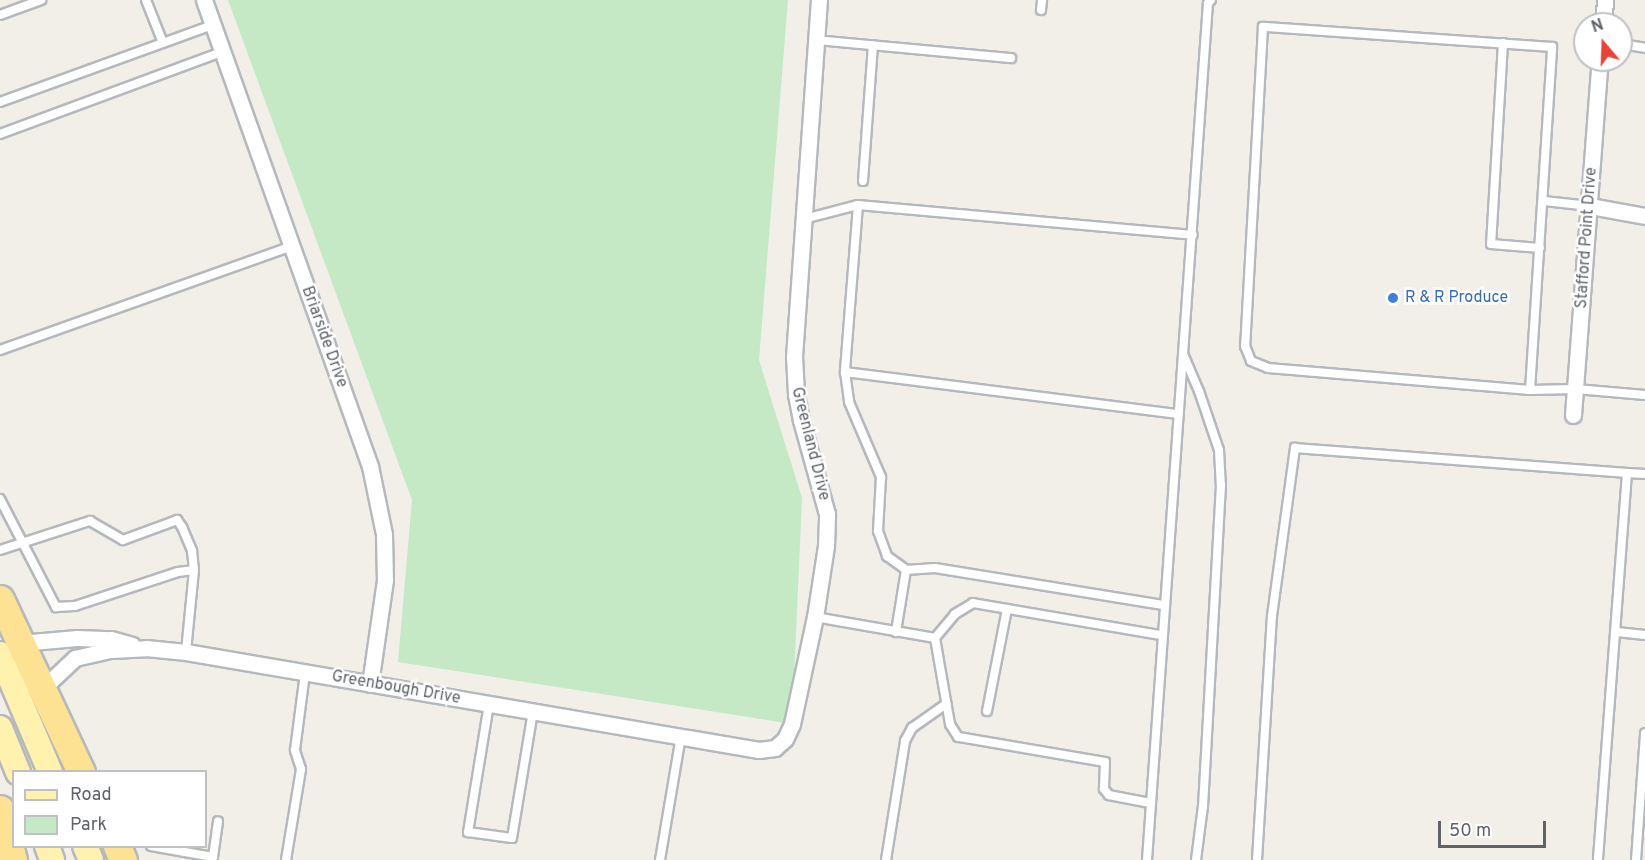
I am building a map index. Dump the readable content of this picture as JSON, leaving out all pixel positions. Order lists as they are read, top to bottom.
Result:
{
  "streets": {
    "street": [
      "Stafford Point Drive",
      "Briarside Drive",
      "Greenland Drive",
      "Greenbough Drive"
    ]
  },
  "crossings": [
    ["Briarside Drive", "Greenbough Drive"],
    ["Greenland Drive", "Greenbough Drive"]
  ],
  "places": ["R & R Produce"],
  "legend": ["Road", "Park"],
  "scale_bar": "50 m",
  "north": "top"
}
